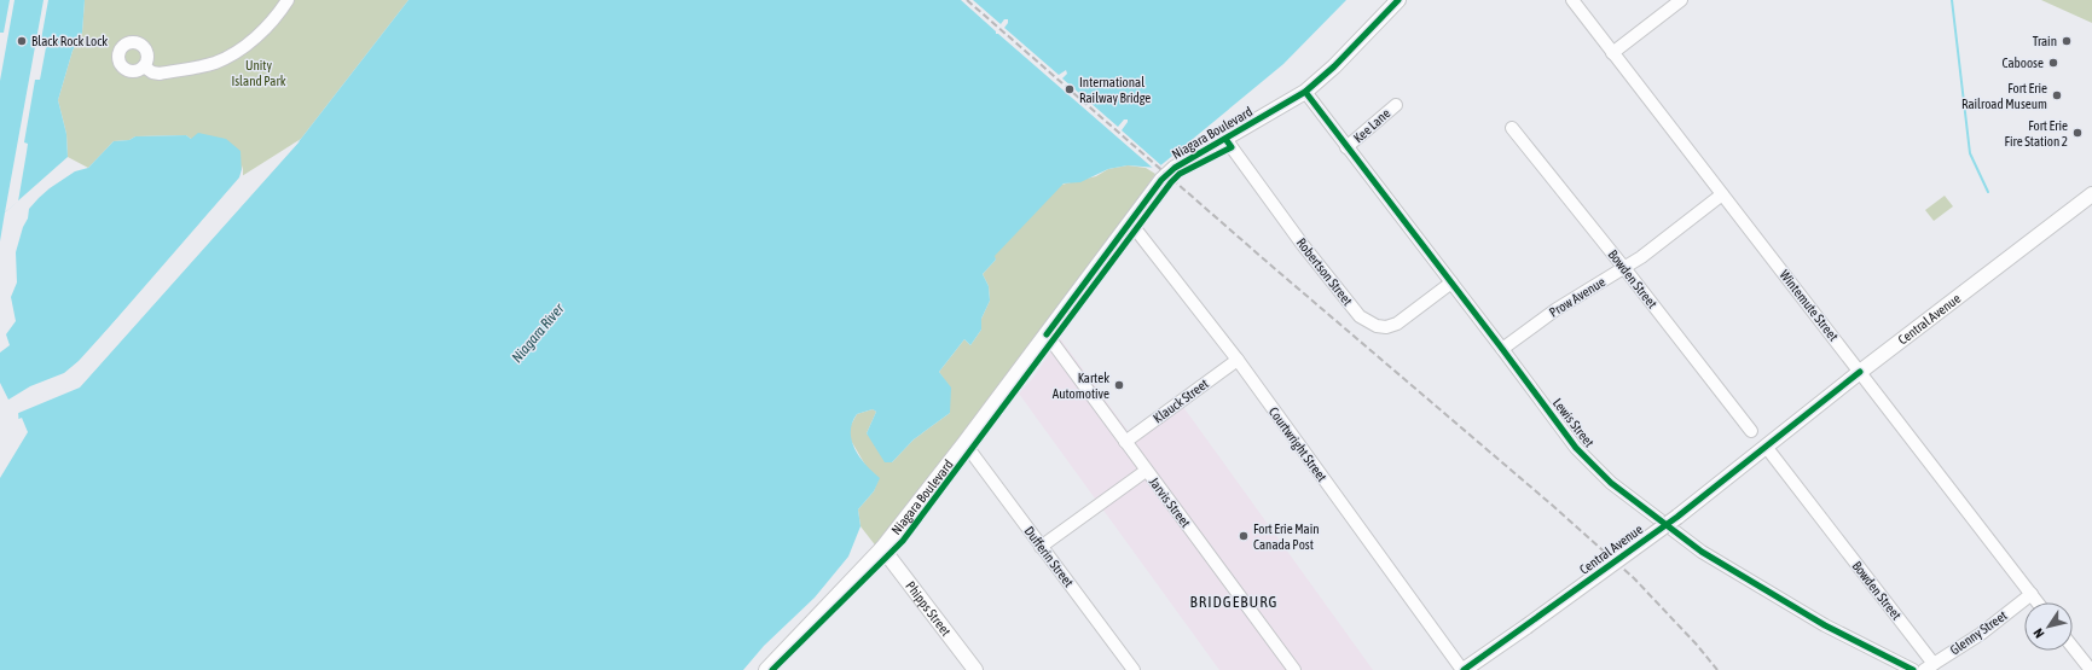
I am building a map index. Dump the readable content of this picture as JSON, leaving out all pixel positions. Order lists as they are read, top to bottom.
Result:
{
  "streets": {
    "main road": ["Niagara Boulevard", "Central Avenue", "Phipps Street"],
    "street": [
      "Kee Lane",
      "Robertson Street",
      "Bowden Street",
      "Prow Avenue",
      "Wintemute Street",
      "Klauck Street",
      "Lewis Street",
      "Courtwright Street",
      "Jarvis Street",
      "Dufferin Street",
      "Glenny Street"
    ]
  },
  "crossings": [
    ["Kee Lane", "Lewis Street"],
    ["Niagara Boulevard", "Robertson Street"],
    ["Niagara Boulevard", "Lewis Street"],
    ["Niagara Boulevard", "Courtwright Street"],
    ["Niagara Boulevard", "Jarvis Street"],
    ["Niagara Boulevard", "Dufferin Street"],
    ["Niagara Boulevard", "Phipps Street"],
    ["Robertson Street", "Lewis Street"],
    ["Bowden Street", "Prow Avenue"],
    ["Bowden Street", "Central Avenue"],
    ["Bowden Street", "Glenny Street"],
    ["Prow Avenue", "Wintemute Street"],
    ["Prow Avenue", "Lewis Street"],
    ["Wintemute Street", "Central Avenue"],
    ["Wintemute Street", "Glenny Street"],
    ["Central Avenue", "Courtwright Street"],
    ["Klauck Street", "Courtwright Street"],
    ["Klauck Street", "Jarvis Street"]
  ],
  "districts": ["BRIDGEBURG"],
  "water": ["Niagara River"],
  "parks": ["Unity Island Park"],
  "places": [
    "Black Rock Lock",
    "Train",
    "Caboose",
    "International Railway Bridge",
    "Fort Erie Railroad Museum",
    "Fort Erie Fire Station 2",
    "Kartek Automotive",
    "Fort Erie Main Canada Post"
  ],
  "north": "bottom left"
}
